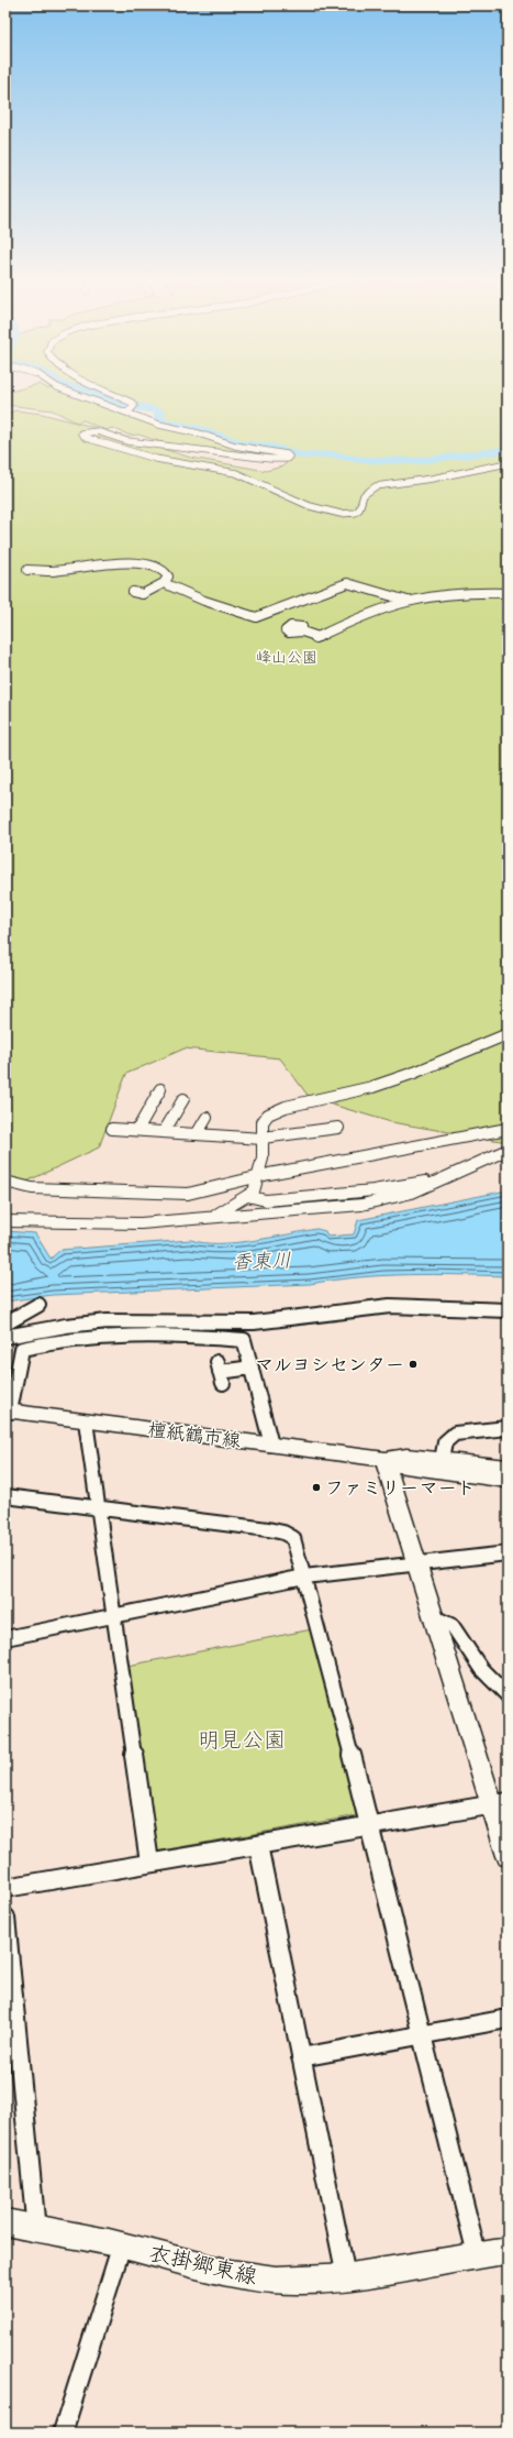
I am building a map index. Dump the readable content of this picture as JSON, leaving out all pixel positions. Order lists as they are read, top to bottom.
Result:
{
  "streets": {
    "main road": ["檀紙鶴市線", "衣掛郷東線"]
  },
  "water": ["香東川"],
  "parks": ["峰山公園", "明見公園"],
  "places": ["マルヨシセンター", "ファミリーマート"]
}
